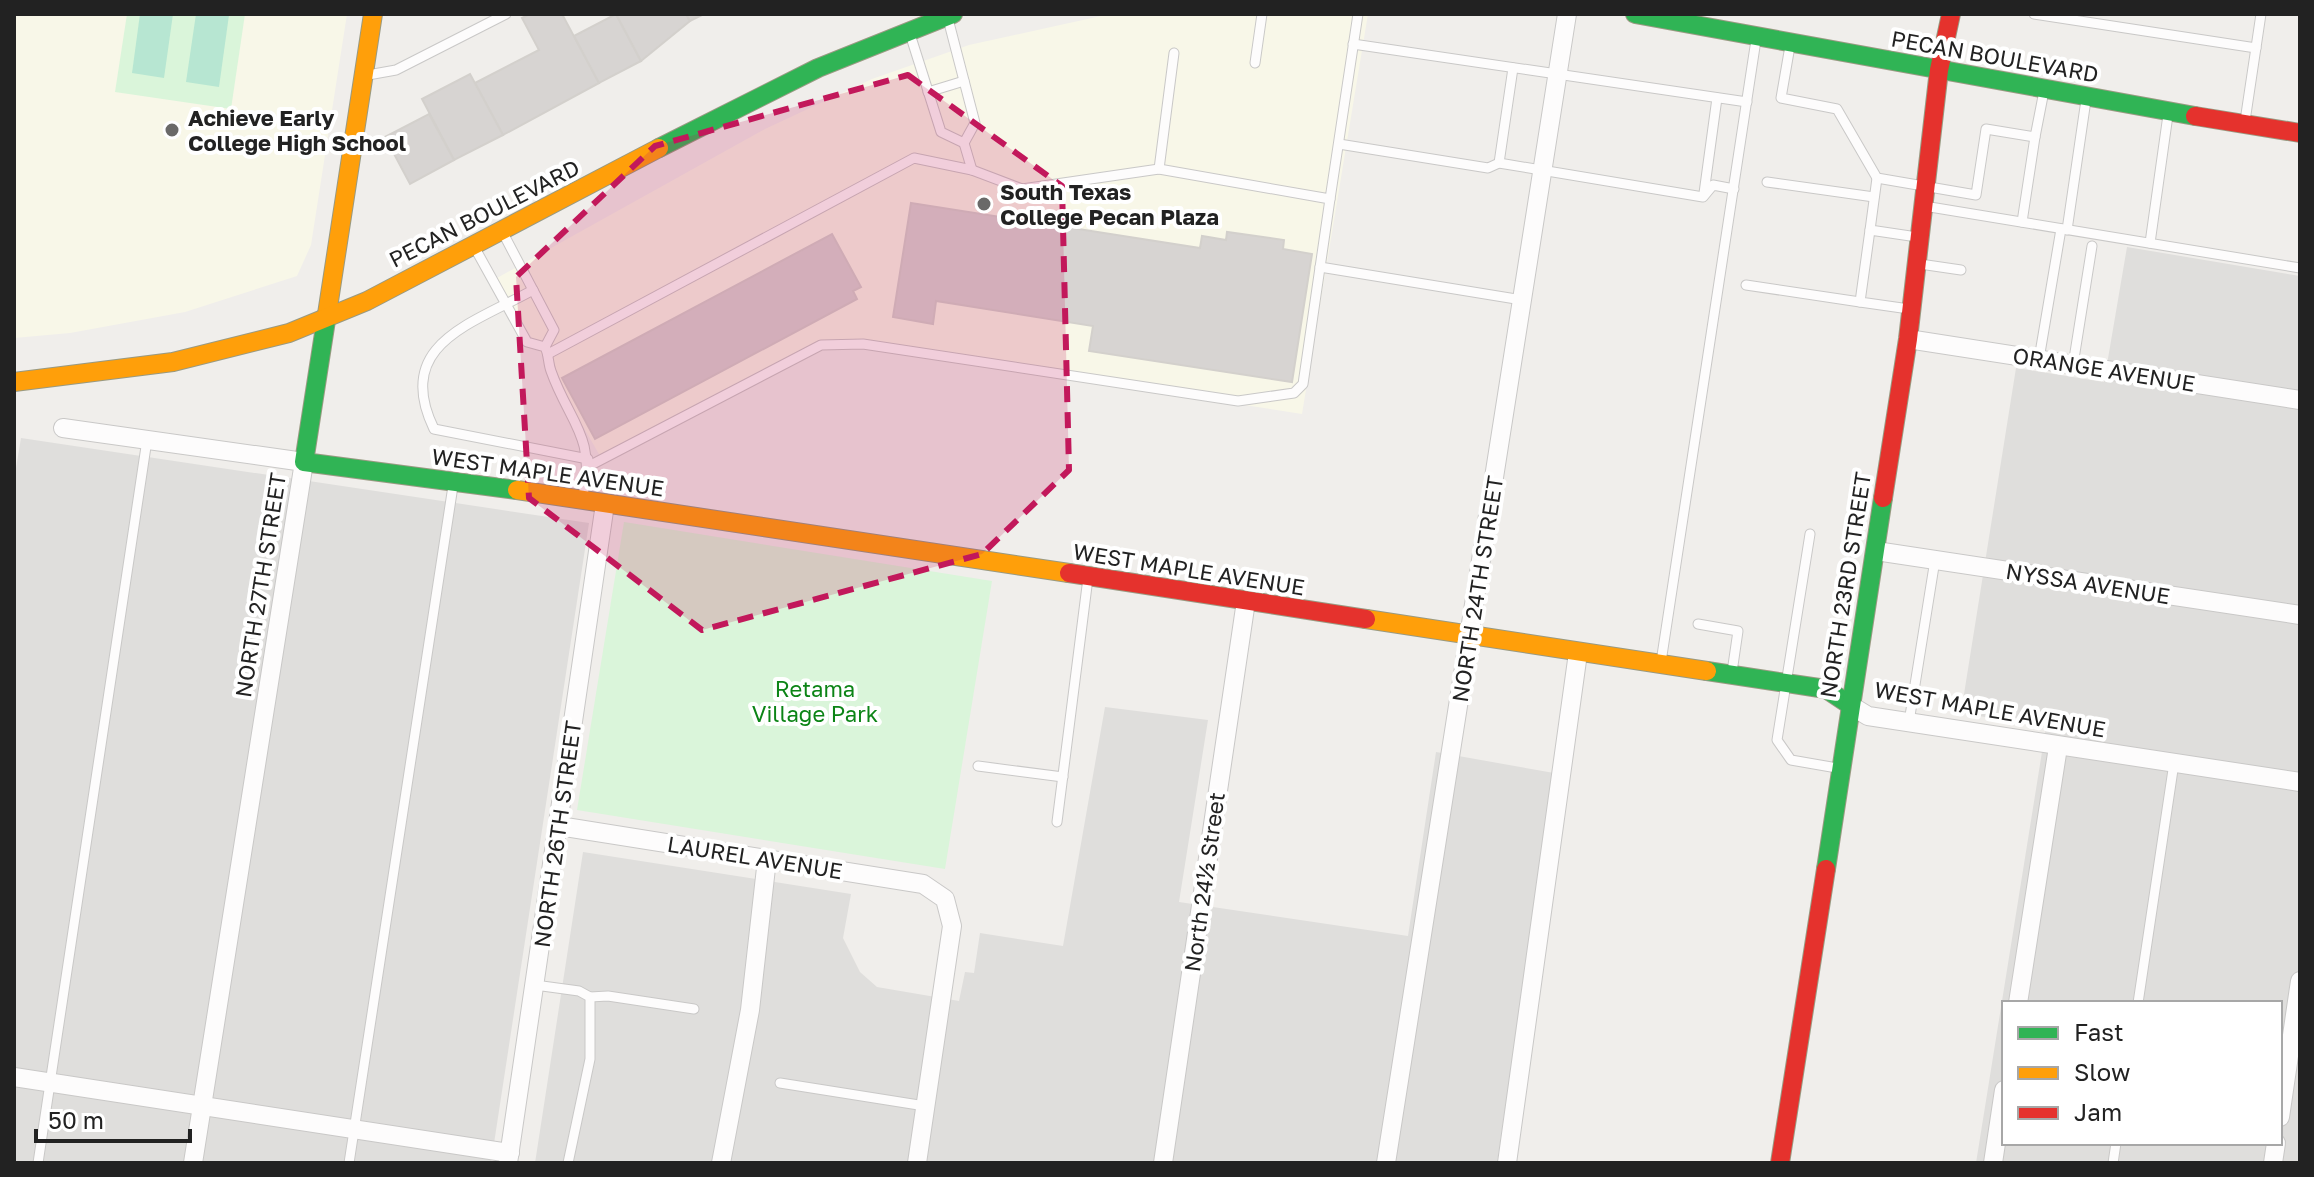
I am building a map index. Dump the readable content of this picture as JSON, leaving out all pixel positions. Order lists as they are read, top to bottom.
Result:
{
  "streets": {
    "main road": [
      "PECAN BOULEVARD",
      "WEST MAPLE AVENUE",
      "NORTH 27TH STREET",
      "NORTH 23RD STREET"
    ],
    "street": [
      "ORANGE AVENUE",
      "NYSSA AVENUE",
      "NORTH 24TH STREET",
      "NORTH 26TH STREET",
      "LAUREL AVENUE",
      "North 24½ Street"
    ]
  },
  "crossings": [
    ["PECAN BOULEVARD", "NORTH 27TH STREET"],
    ["PECAN BOULEVARD", "NORTH 23RD STREET"],
    ["ORANGE AVENUE", "NORTH 23RD STREET"],
    ["WEST MAPLE AVENUE", "NORTH 27TH STREET"],
    ["WEST MAPLE AVENUE", "NORTH 23RD STREET"],
    ["WEST MAPLE AVENUE", "NORTH 24TH STREET"],
    ["WEST MAPLE AVENUE", "NORTH 26TH STREET"],
    ["WEST MAPLE AVENUE", "North 24½ Street"],
    ["NYSSA AVENUE", "NORTH 23RD STREET"],
    ["NORTH 26TH STREET", "LAUREL AVENUE"]
  ],
  "parks": ["Retama Village Park"],
  "places": ["Achieve Early College High School", "South Texas College Pecan Plaza"],
  "legend": ["Fast", "Slow", "Jam"],
  "scale_bar": "50 m"
}
